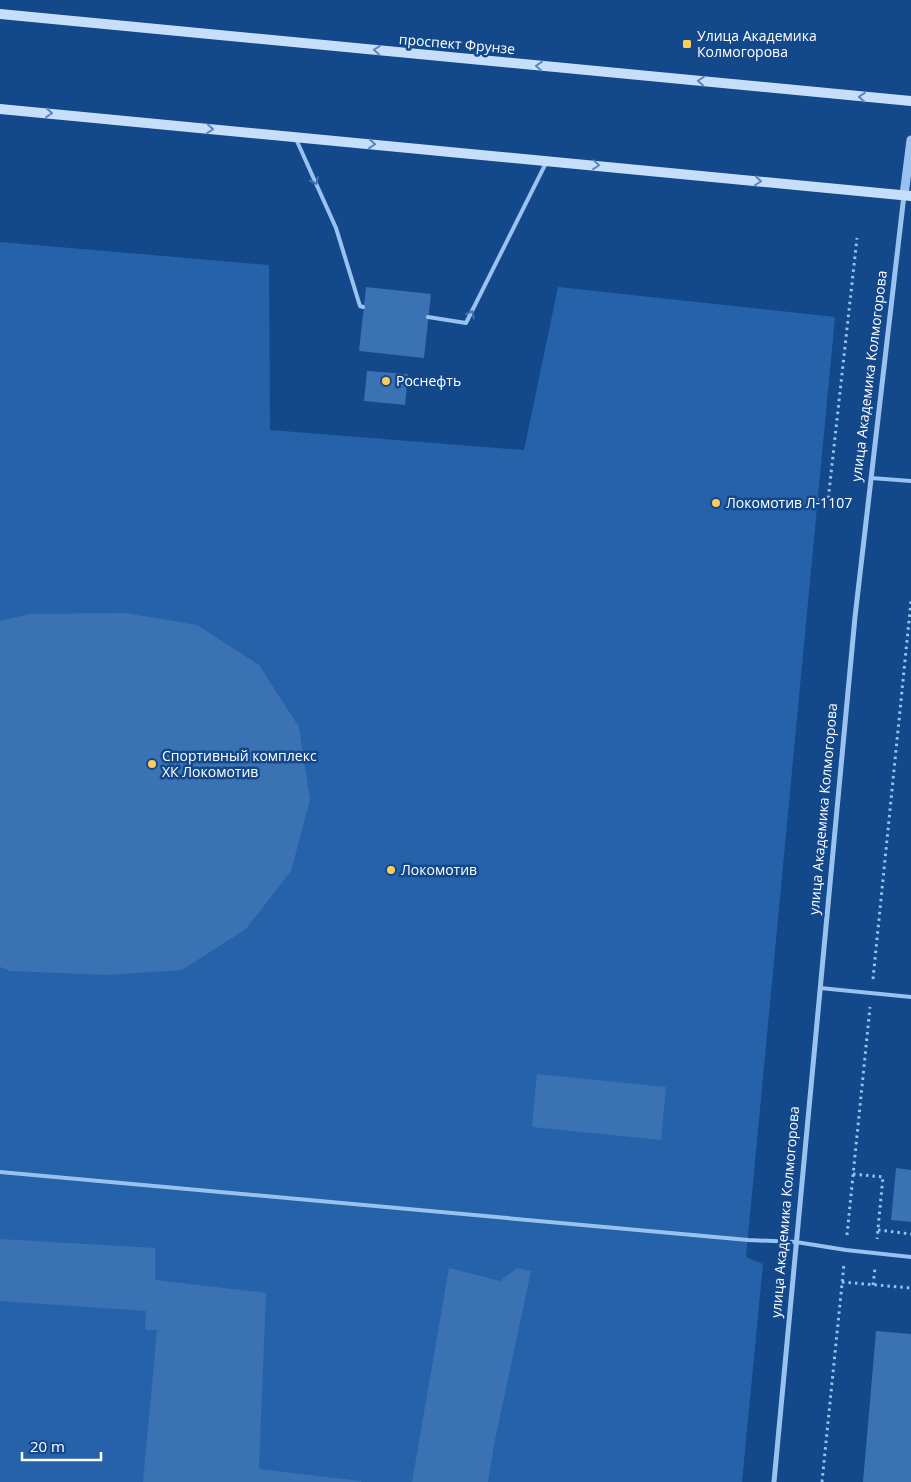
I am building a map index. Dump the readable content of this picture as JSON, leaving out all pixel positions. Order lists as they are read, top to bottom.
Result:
{
  "streets": {
    "main road": ["проспект Фрунзе"],
    "street": ["улица Академика Колмогорова"]
  },
  "one_way": ["проспект Фрунзе"],
  "places": {
    "transit": ["Улица Академика Колмогорова"],
    "other": [
      "Роснефть",
      "Локомотив Л-1107",
      "Спортивный комплекс ХК Локомотив",
      "Локомотив"
    ]
  },
  "scale_bar": "20 m"
}
